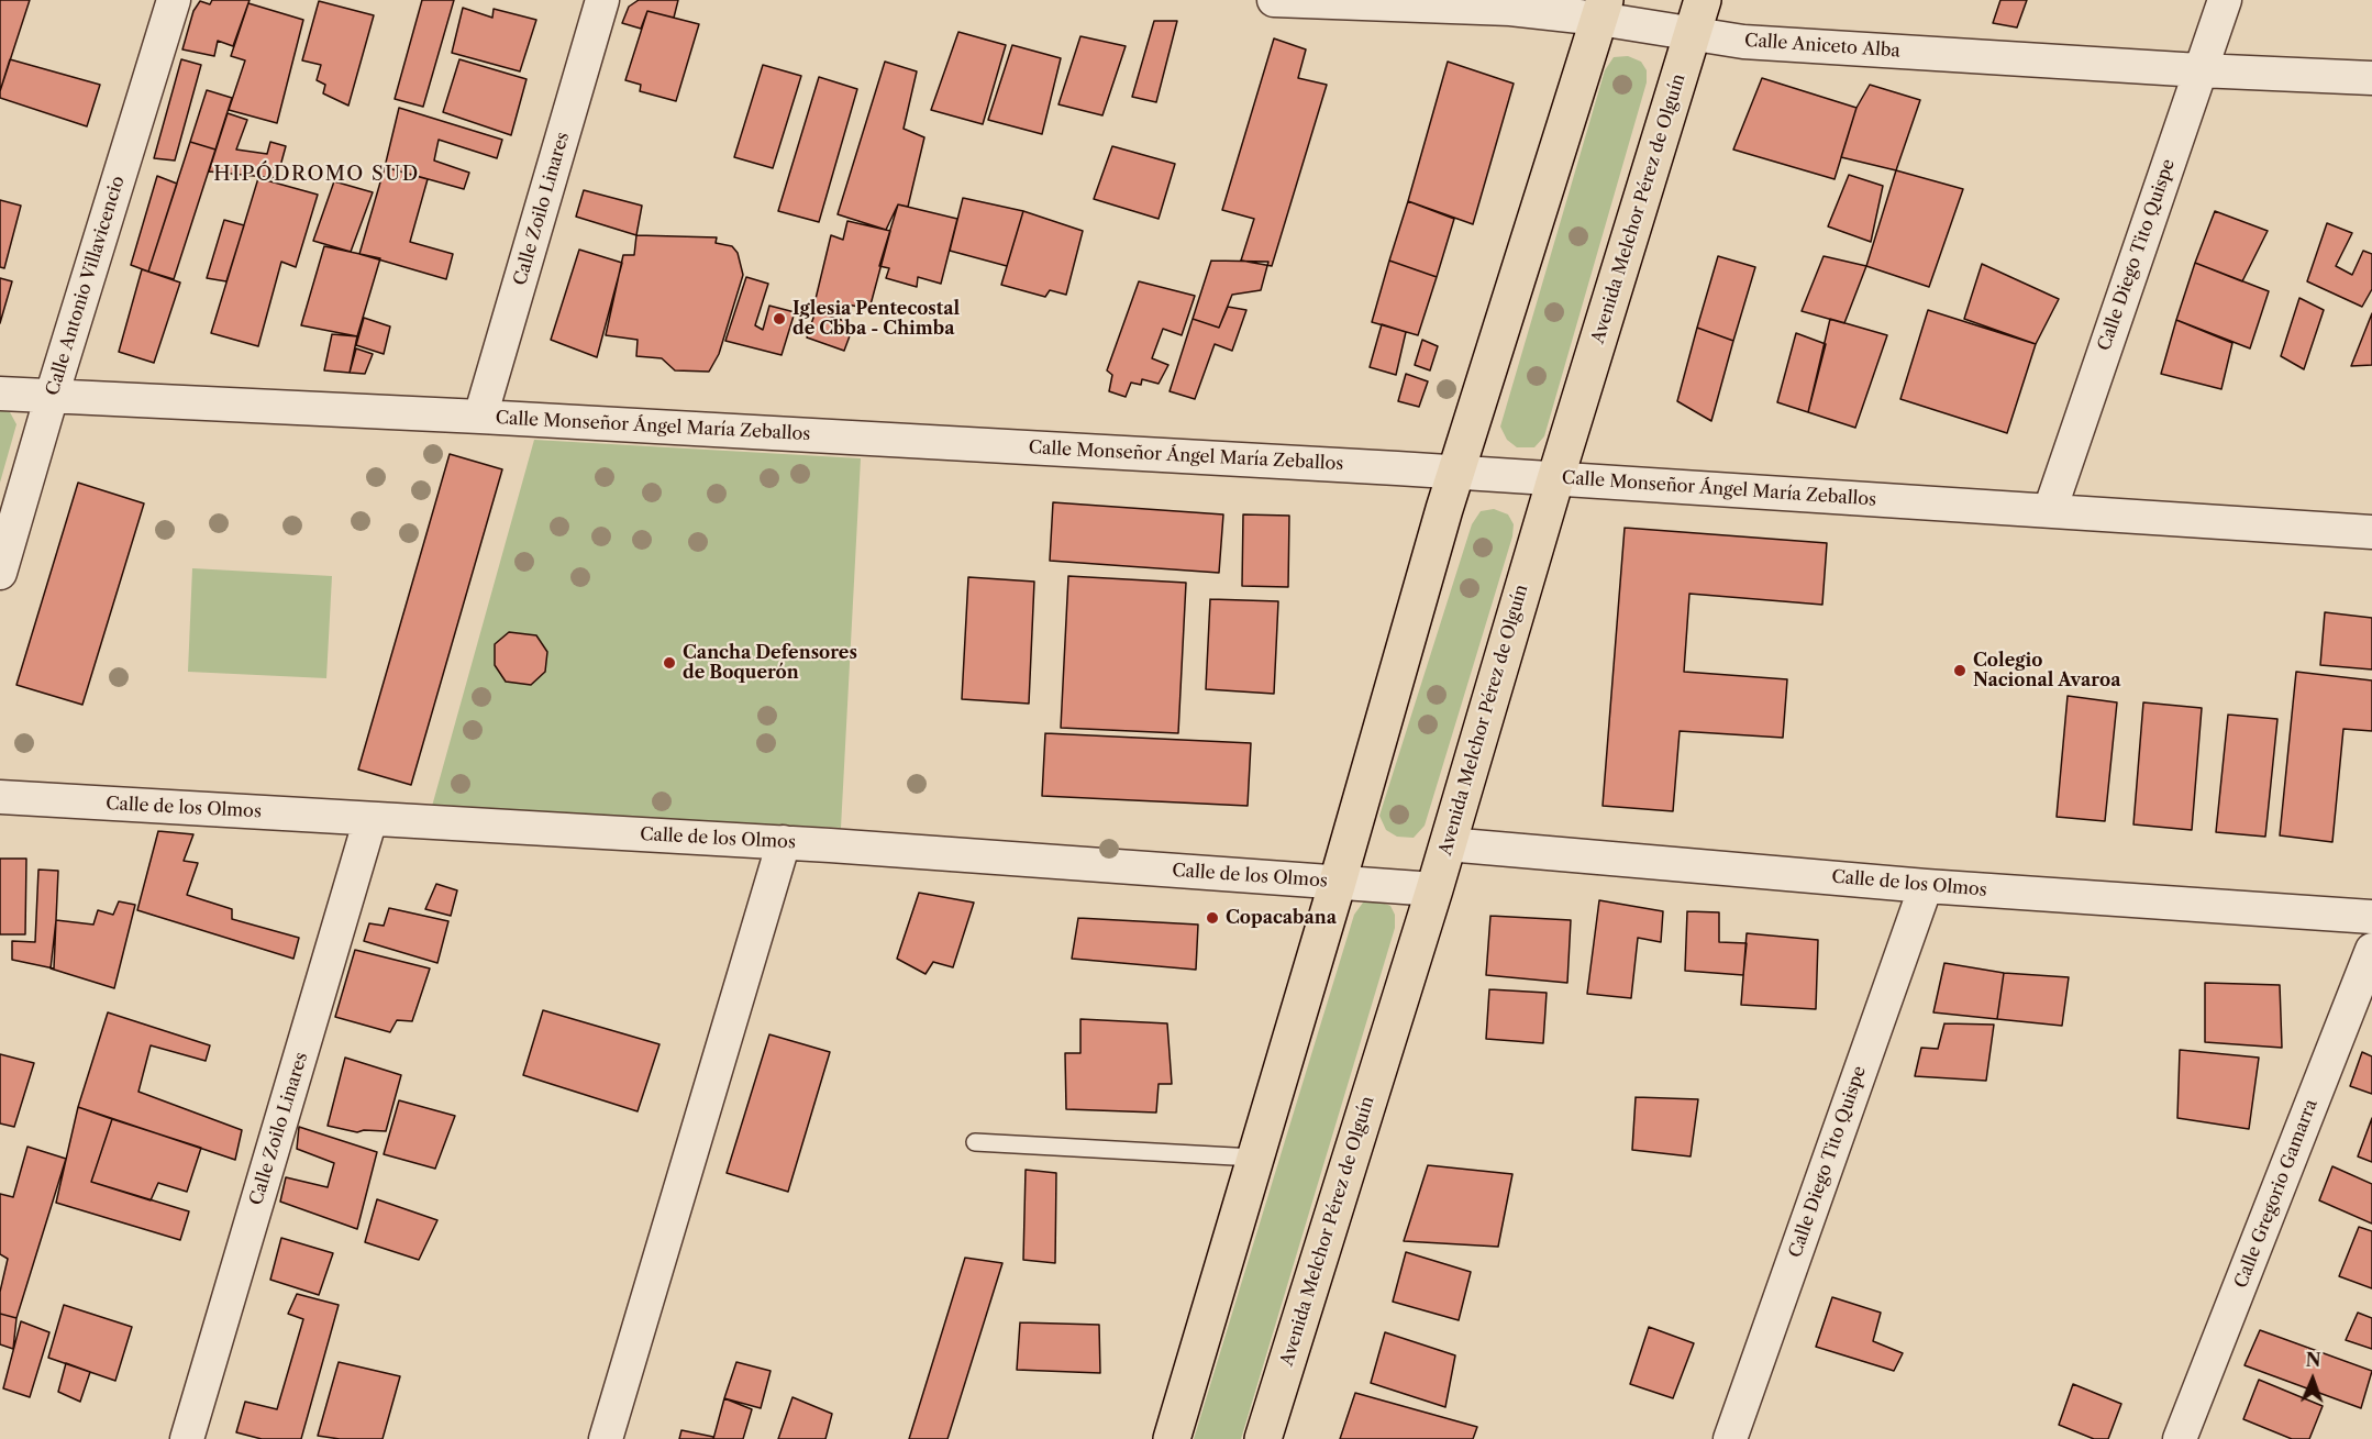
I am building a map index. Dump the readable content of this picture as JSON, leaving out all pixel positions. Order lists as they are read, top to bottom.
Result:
{
  "streets": {
    "highway": ["Avenida Melchor Pérez de Olguín"],
    "street": [
      "Calle Aniceto Alba",
      "Calle Zoilo Linares",
      "Calle Diego Tito Quispe",
      "Calle Antonio Villavicencio",
      "Calle Monseñor Ángel María Zeballos",
      "Calle de los Olmos",
      "Calle Gregorio Gamarra"
    ]
  },
  "crossings": [
    ["Calle Aniceto Alba", "Avenida Melchor Pérez de Olguín"],
    ["Calle Aniceto Alba", "Calle Diego Tito Quispe"],
    ["Calle Zoilo Linares", "Calle Monseñor Ángel María Zeballos"],
    ["Calle Zoilo Linares", "Calle de los Olmos"],
    ["Avenida Melchor Pérez de Olguín", "Calle Monseñor Ángel María Zeballos"],
    ["Avenida Melchor Pérez de Olguín", "Calle de los Olmos"],
    ["Calle Diego Tito Quispe", "Calle Monseñor Ángel María Zeballos"],
    ["Calle Diego Tito Quispe", "Calle de los Olmos"],
    ["Calle Antonio Villavicencio", "Calle Monseñor Ángel María Zeballos"]
  ],
  "districts": ["HIPÓDROMO SUD"],
  "places": [
    "Iglesia Pentecostal de Cbba - Chimba",
    "Cancha Defensores de Boquerón",
    "Colegio Nacional Avaroa",
    "Copacabana"
  ],
  "north": "top"
}
